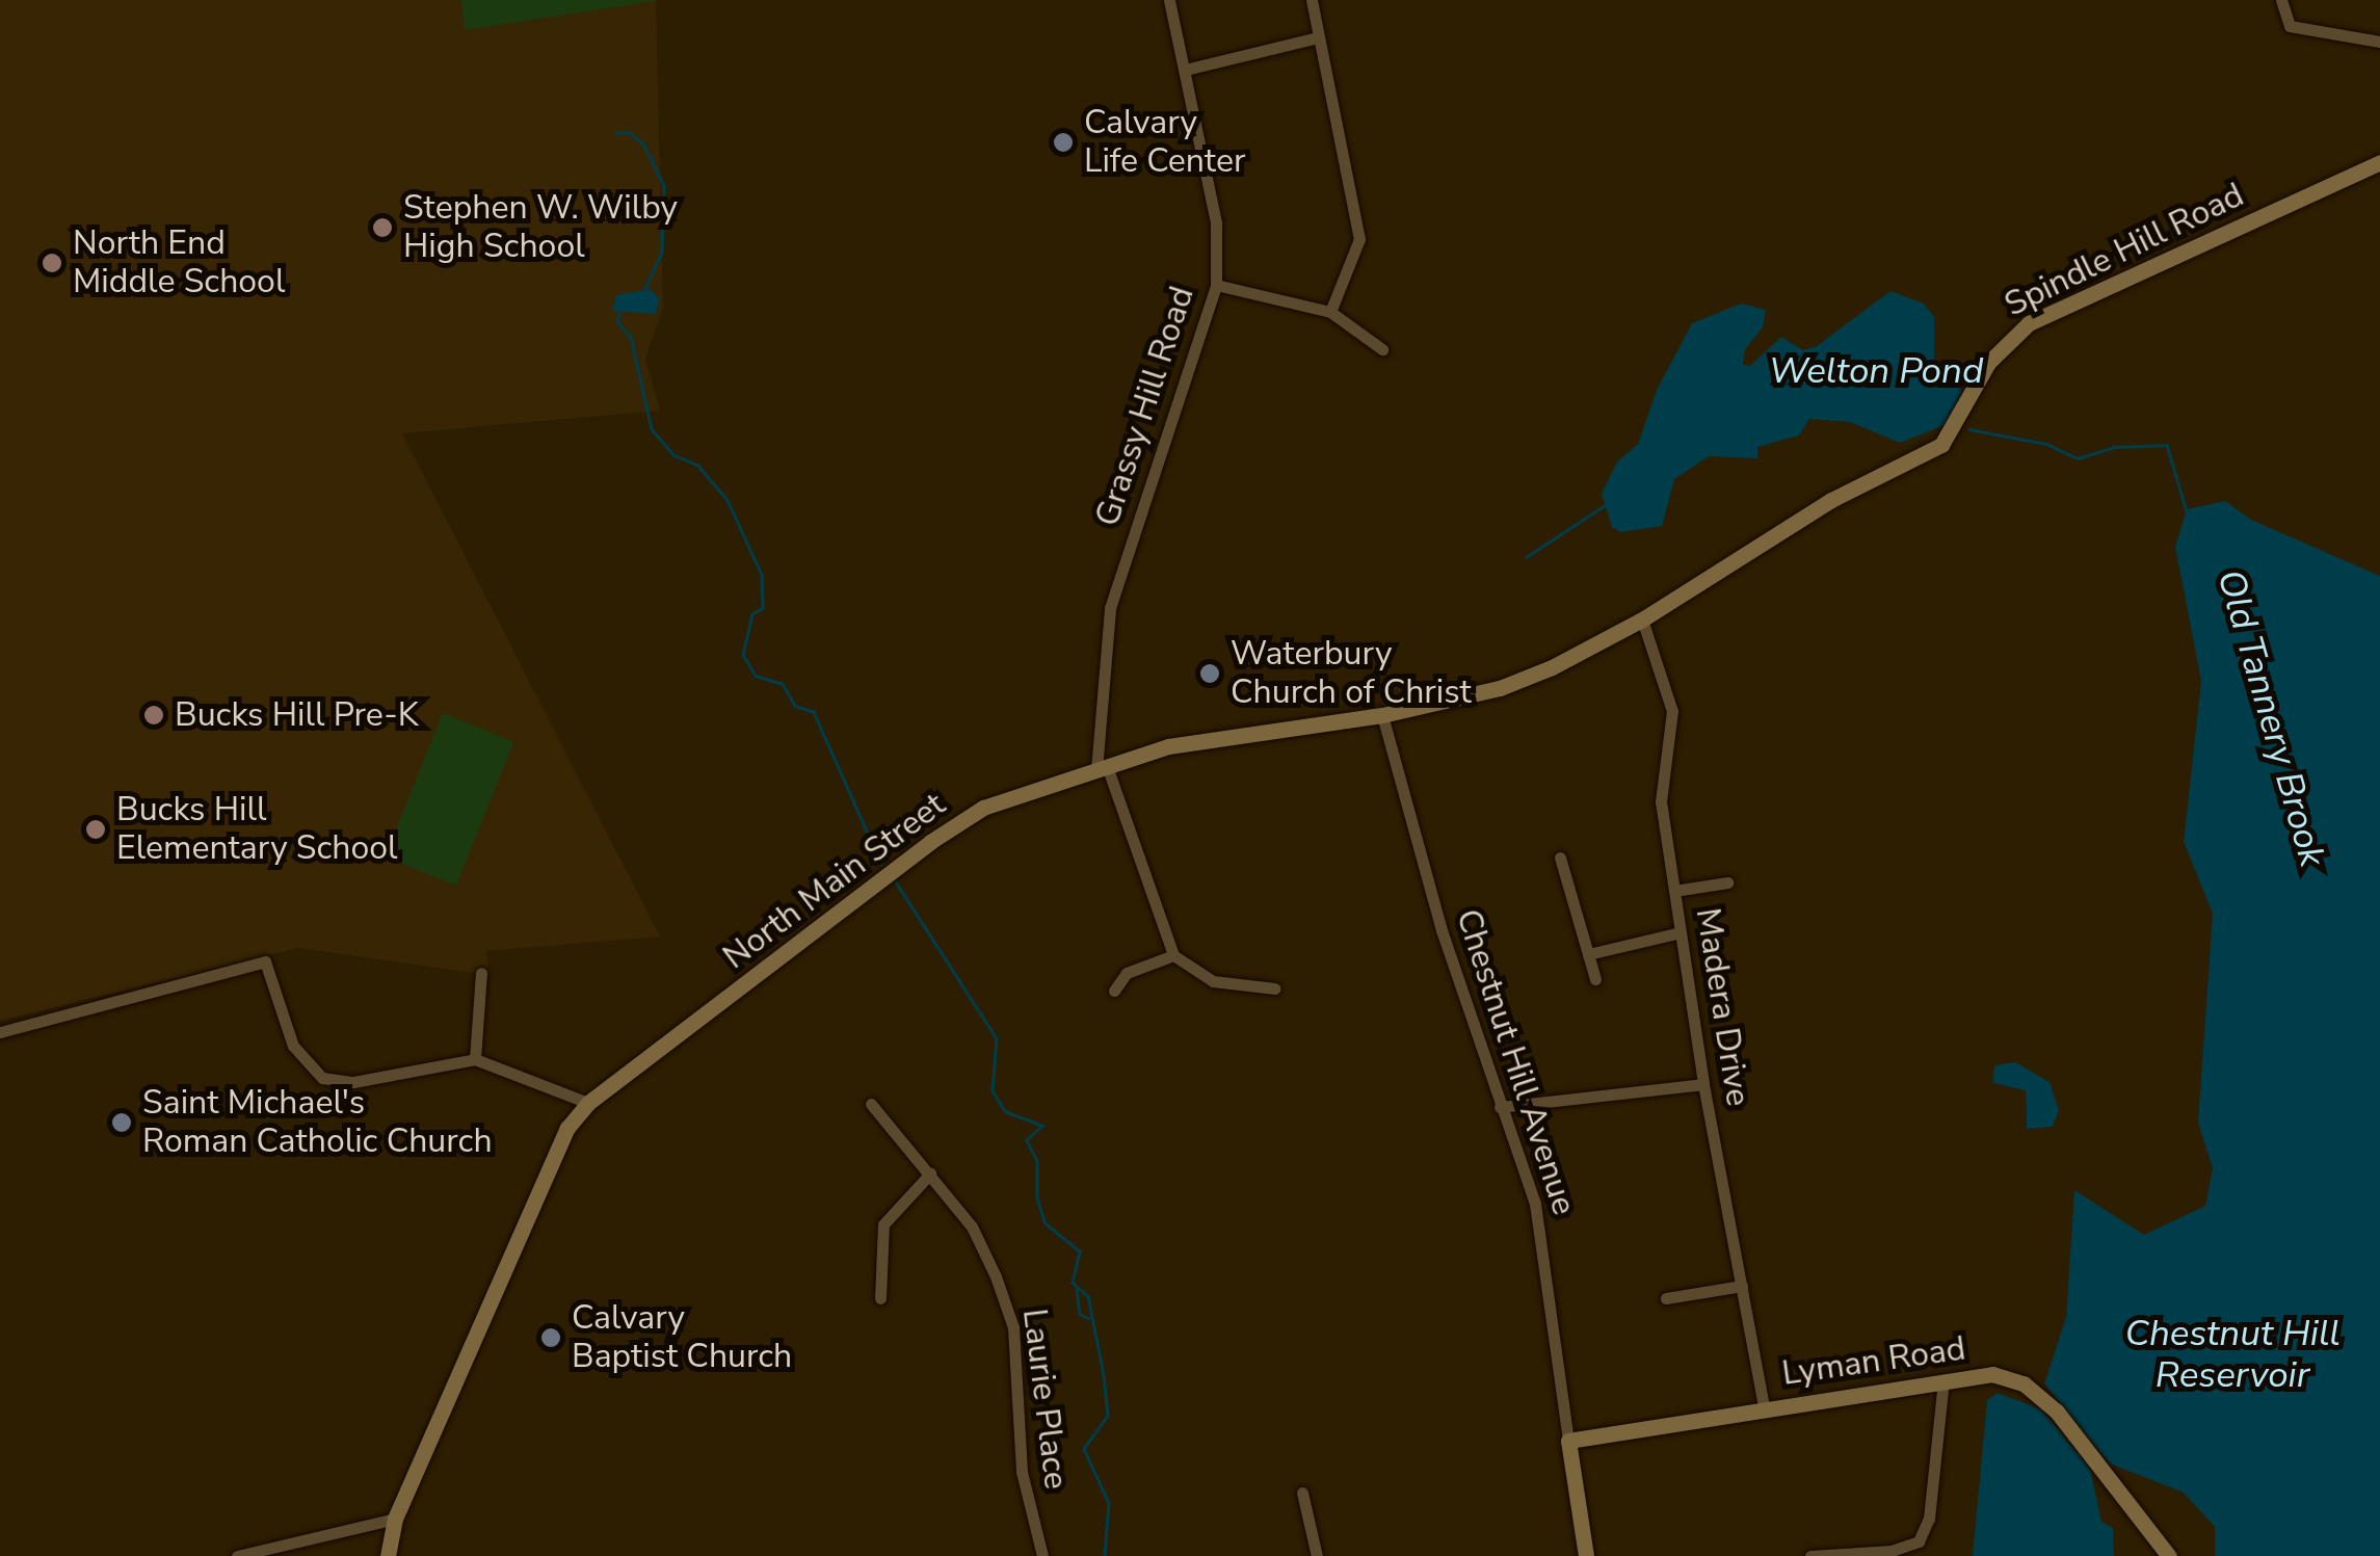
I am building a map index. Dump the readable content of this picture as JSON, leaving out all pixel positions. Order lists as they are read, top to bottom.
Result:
{
  "streets": {
    "main road": [
      "Spindle Hill Road",
      "North Main Street",
      "Chestnut Hill Avenue",
      "Lyman Road"
    ],
    "street": ["Grassy Hill Road", "Madera Drive", "Laurie Place"]
  },
  "crossings": [
    ["Spindle Hill Road", "North Main Street"],
    ["Grassy Hill Road", "North Main Street"],
    ["North Main Street", "Madera Drive"],
    ["North Main Street", "Chestnut Hill Avenue"],
    ["Madera Drive", "Lyman Road"],
    ["Chestnut Hill Avenue", "Lyman Road"]
  ],
  "water": ["Welton Pond", "Old Tannery Brook", "Chestnut Hill Reservoir"],
  "places": [
    "Calvary Life Center",
    "Stephen W. Wilby High School",
    "North End Middle School",
    "Waterbury Church of Christ",
    "Bucks Hill Pre-K",
    "Bucks Hill Elementary School",
    "Saint Michael's Roman Catholic Church",
    "Calvary Baptist Church"
  ]
}
